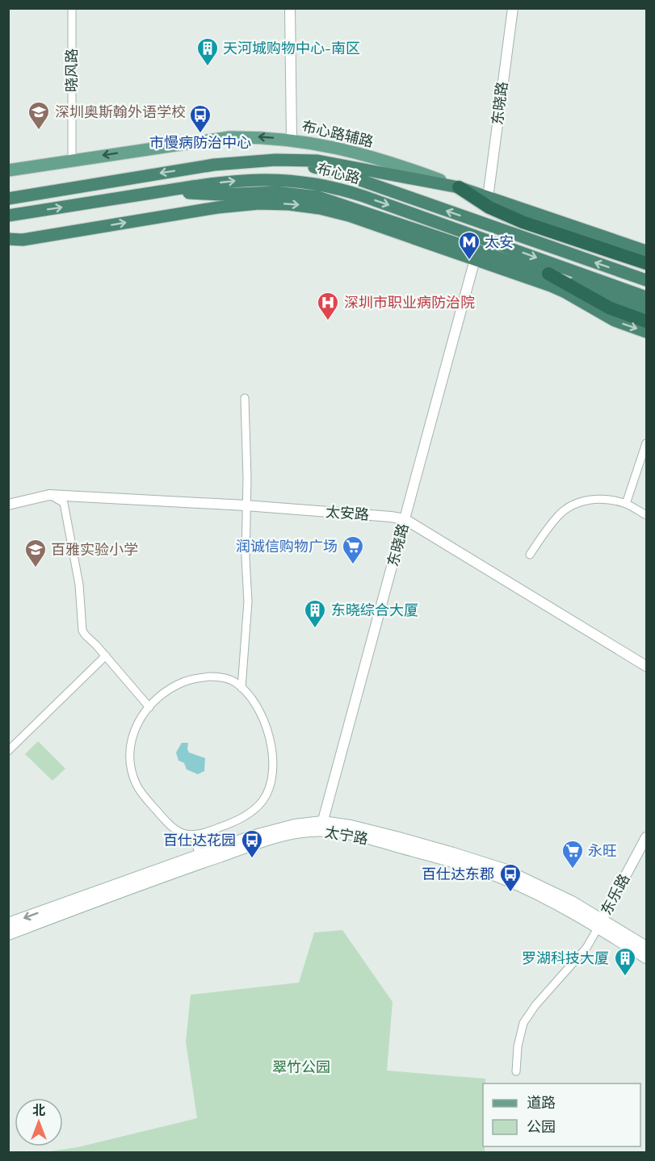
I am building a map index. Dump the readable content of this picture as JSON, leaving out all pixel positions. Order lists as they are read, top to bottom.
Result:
{
  "streets": {
    "highway": ["布心路辅路", "布心路"],
    "main road": ["太宁路"],
    "street": [
      "晓风路",
      "东晓路",
      "太安路",
      "东乐路"
    ]
  },
  "crossings": [
    ["晓风路", "布心路辅路"],
    ["东晓路", "布心路辅路"],
    ["东晓路", "太安路"],
    ["东晓路", "太宁路"],
    ["布心路辅路", "布心路"],
    ["太宁路", "东乐路"]
  ],
  "parks": ["翠竹公园"],
  "places": {
    "building": ["天河城购物中心-南区", "东晓综合大厦", "罗湖科技大厦"],
    "school or university": ["深圳奥斯翰外语学校", "百雅实验小学"],
    "bus stop": ["市慢病防治中心", "百仕达花园", "百仕达东郡"],
    "metro station": ["太安"],
    "hospital": ["深圳市职业病防治院"],
    "supermarket": ["润诚信购物广场", "永旺"]
  },
  "legend": ["道路", "公园"],
  "north": "top"
}
